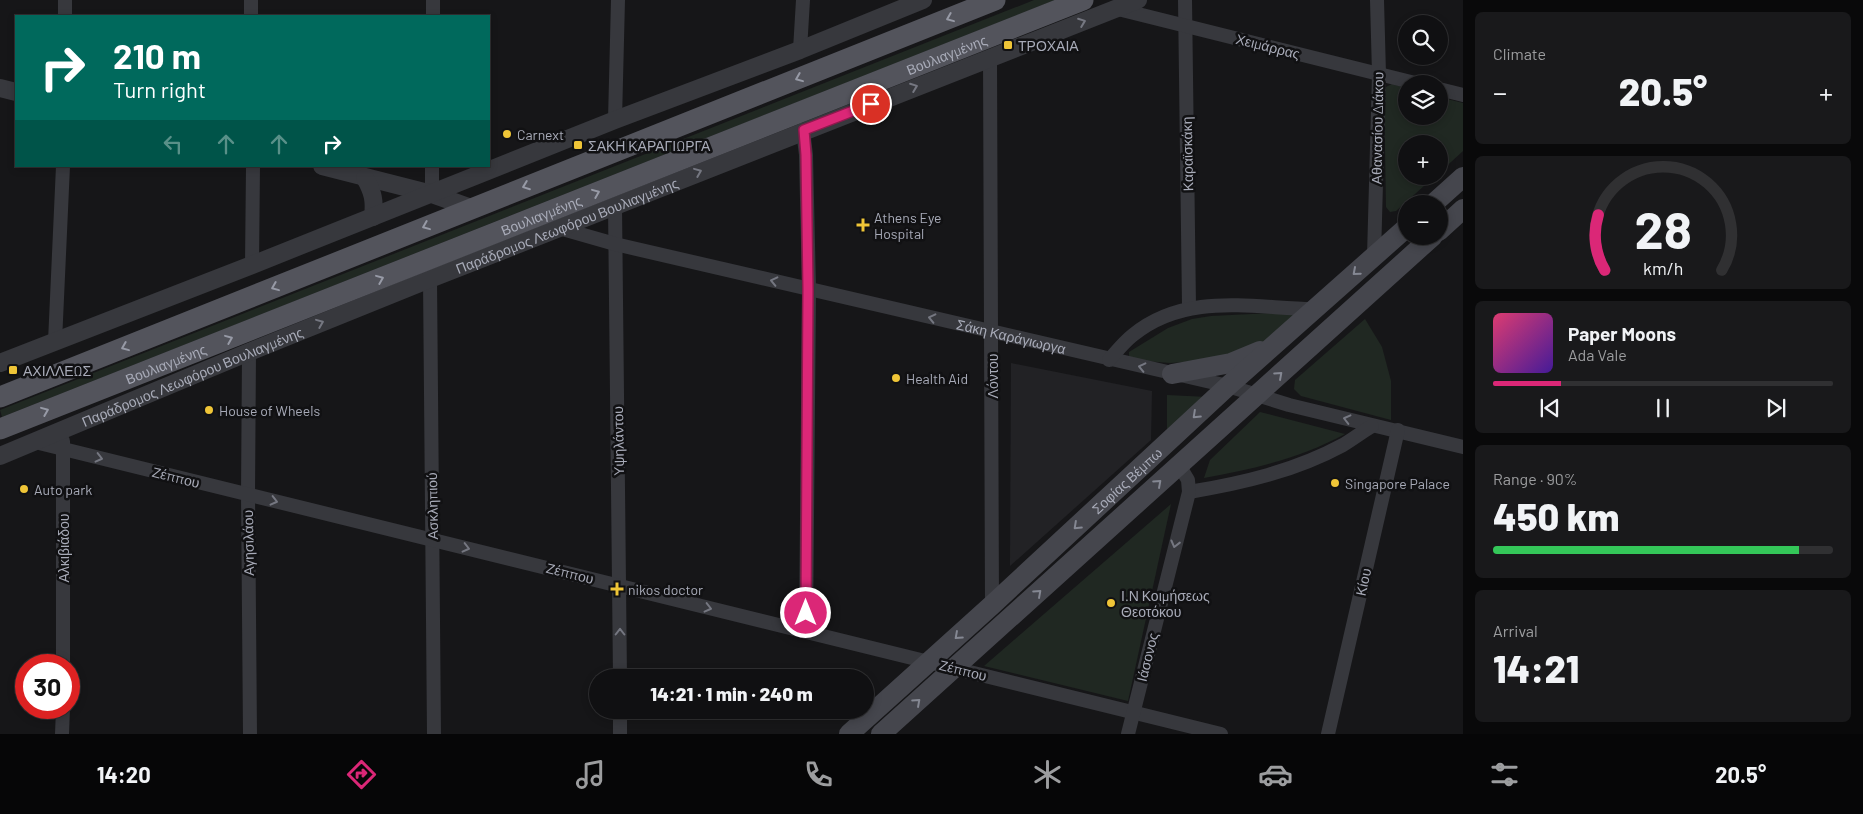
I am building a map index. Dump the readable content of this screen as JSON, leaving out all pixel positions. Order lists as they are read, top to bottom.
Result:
{
  "streets": {
    "main road": ["Βουλιαγμένης", "Σοφίας Βέμπω"],
    "street": [
      "Χειμάρρας",
      "Αθανασίου Διάκου",
      "Καραϊσκάκη",
      "Παράδρομος Λεωφόρου Βουλιαγμένης",
      "Σάκη Καράγιωργα",
      "Λόντου",
      "Υψηλάντου",
      "Ζέππου",
      "Ασκληπιού",
      "Αγησιλάου",
      "Αλκιβιάδου",
      "Κίου",
      "Ιάσονος"
    ]
  },
  "crossings": [
    ["Χειμάρρας", "Αθανασίου Διάκου"],
    ["Χειμάρρας", "Καραϊσκάκη"],
    ["Χειμάρρας", "Παράδρομος Λεωφόρου Βουλιαγμένης"],
    ["Αθανασίου Διάκου", "Σοφίας Βέμπω"],
    ["Παράδρομος Λεωφόρου Βουλιαγμένης", "Σάκη Καράγιωργα"],
    ["Παράδρομος Λεωφόρου Βουλιαγμένης", "Λόντου"],
    ["Παράδρομος Λεωφόρου Βουλιαγμένης", "Υψηλάντου"],
    ["Παράδρομος Λεωφόρου Βουλιαγμένης", "Ζέππου"],
    ["Παράδρομος Λεωφόρου Βουλιαγμένης", "Ασκληπιού"],
    ["Παράδρομος Λεωφόρου Βουλιαγμένης", "Αγησιλάου"],
    ["Παράδρομος Λεωφόρου Βουλιαγμένης", "Αλκιβιάδου"],
    ["Σάκη Καράγιωργα", "Λόντου"],
    ["Σάκη Καράγιωργα", "Υψηλάντου"],
    ["Σάκη Καράγιωργα", "Σοφίας Βέμπω"],
    ["Σάκη Καράγιωργα", "Κίου"],
    ["Λόντου", "Σοφίας Βέμπω"],
    ["Υψηλάντου", "Ζέππου"],
    ["Ζέππου", "Σοφίας Βέμπω"],
    ["Ζέππου", "Ασκληπιού"],
    ["Ζέππου", "Αγησιλάου"],
    ["Ζέππου", "Αλκιβιάδου"],
    ["Ζέππου", "Ιάσονος"]
  ],
  "one_way": ["Σάκη Καράγιωργα", "Ζέππου", "Ιάσονος"],
  "places": {
    "transit": ["ΤΡΟΧΑΙΑ", "ΣΑΚΗ ΚΑΡΑΓΙΩΡΓΑ", "ΑΧΙΛΛΕΩΣ"],
    "other": [
      "Carnext",
      "Health Aid",
      "House of Wheels",
      "Singapore Palace",
      "Auto park",
      "Ι.Ν Κοιμήσεως Θεοτόκου"
    ],
    "health": ["Athens Eye Hospital", "nikos doctor"]
  },
  "page": {
    "tile": [
      "Climate",
      ["Range · 90%", "450 km"],
      ["Arrival", "14:21"]
    ],
    "map_buttons": ["+", "−"],
    "turn": ["210 m", "Turn right"],
    "heat": ["−", "20.5°", "+"],
    "song": ["Paper Moons", "Ada Vale"],
    "limit": "30",
    "trip": "14:21 · 1 min · 240 m",
    "tabs": ["14:20", "20.5°"],
    "gauge": ["28", "km/h"]
  }
}
